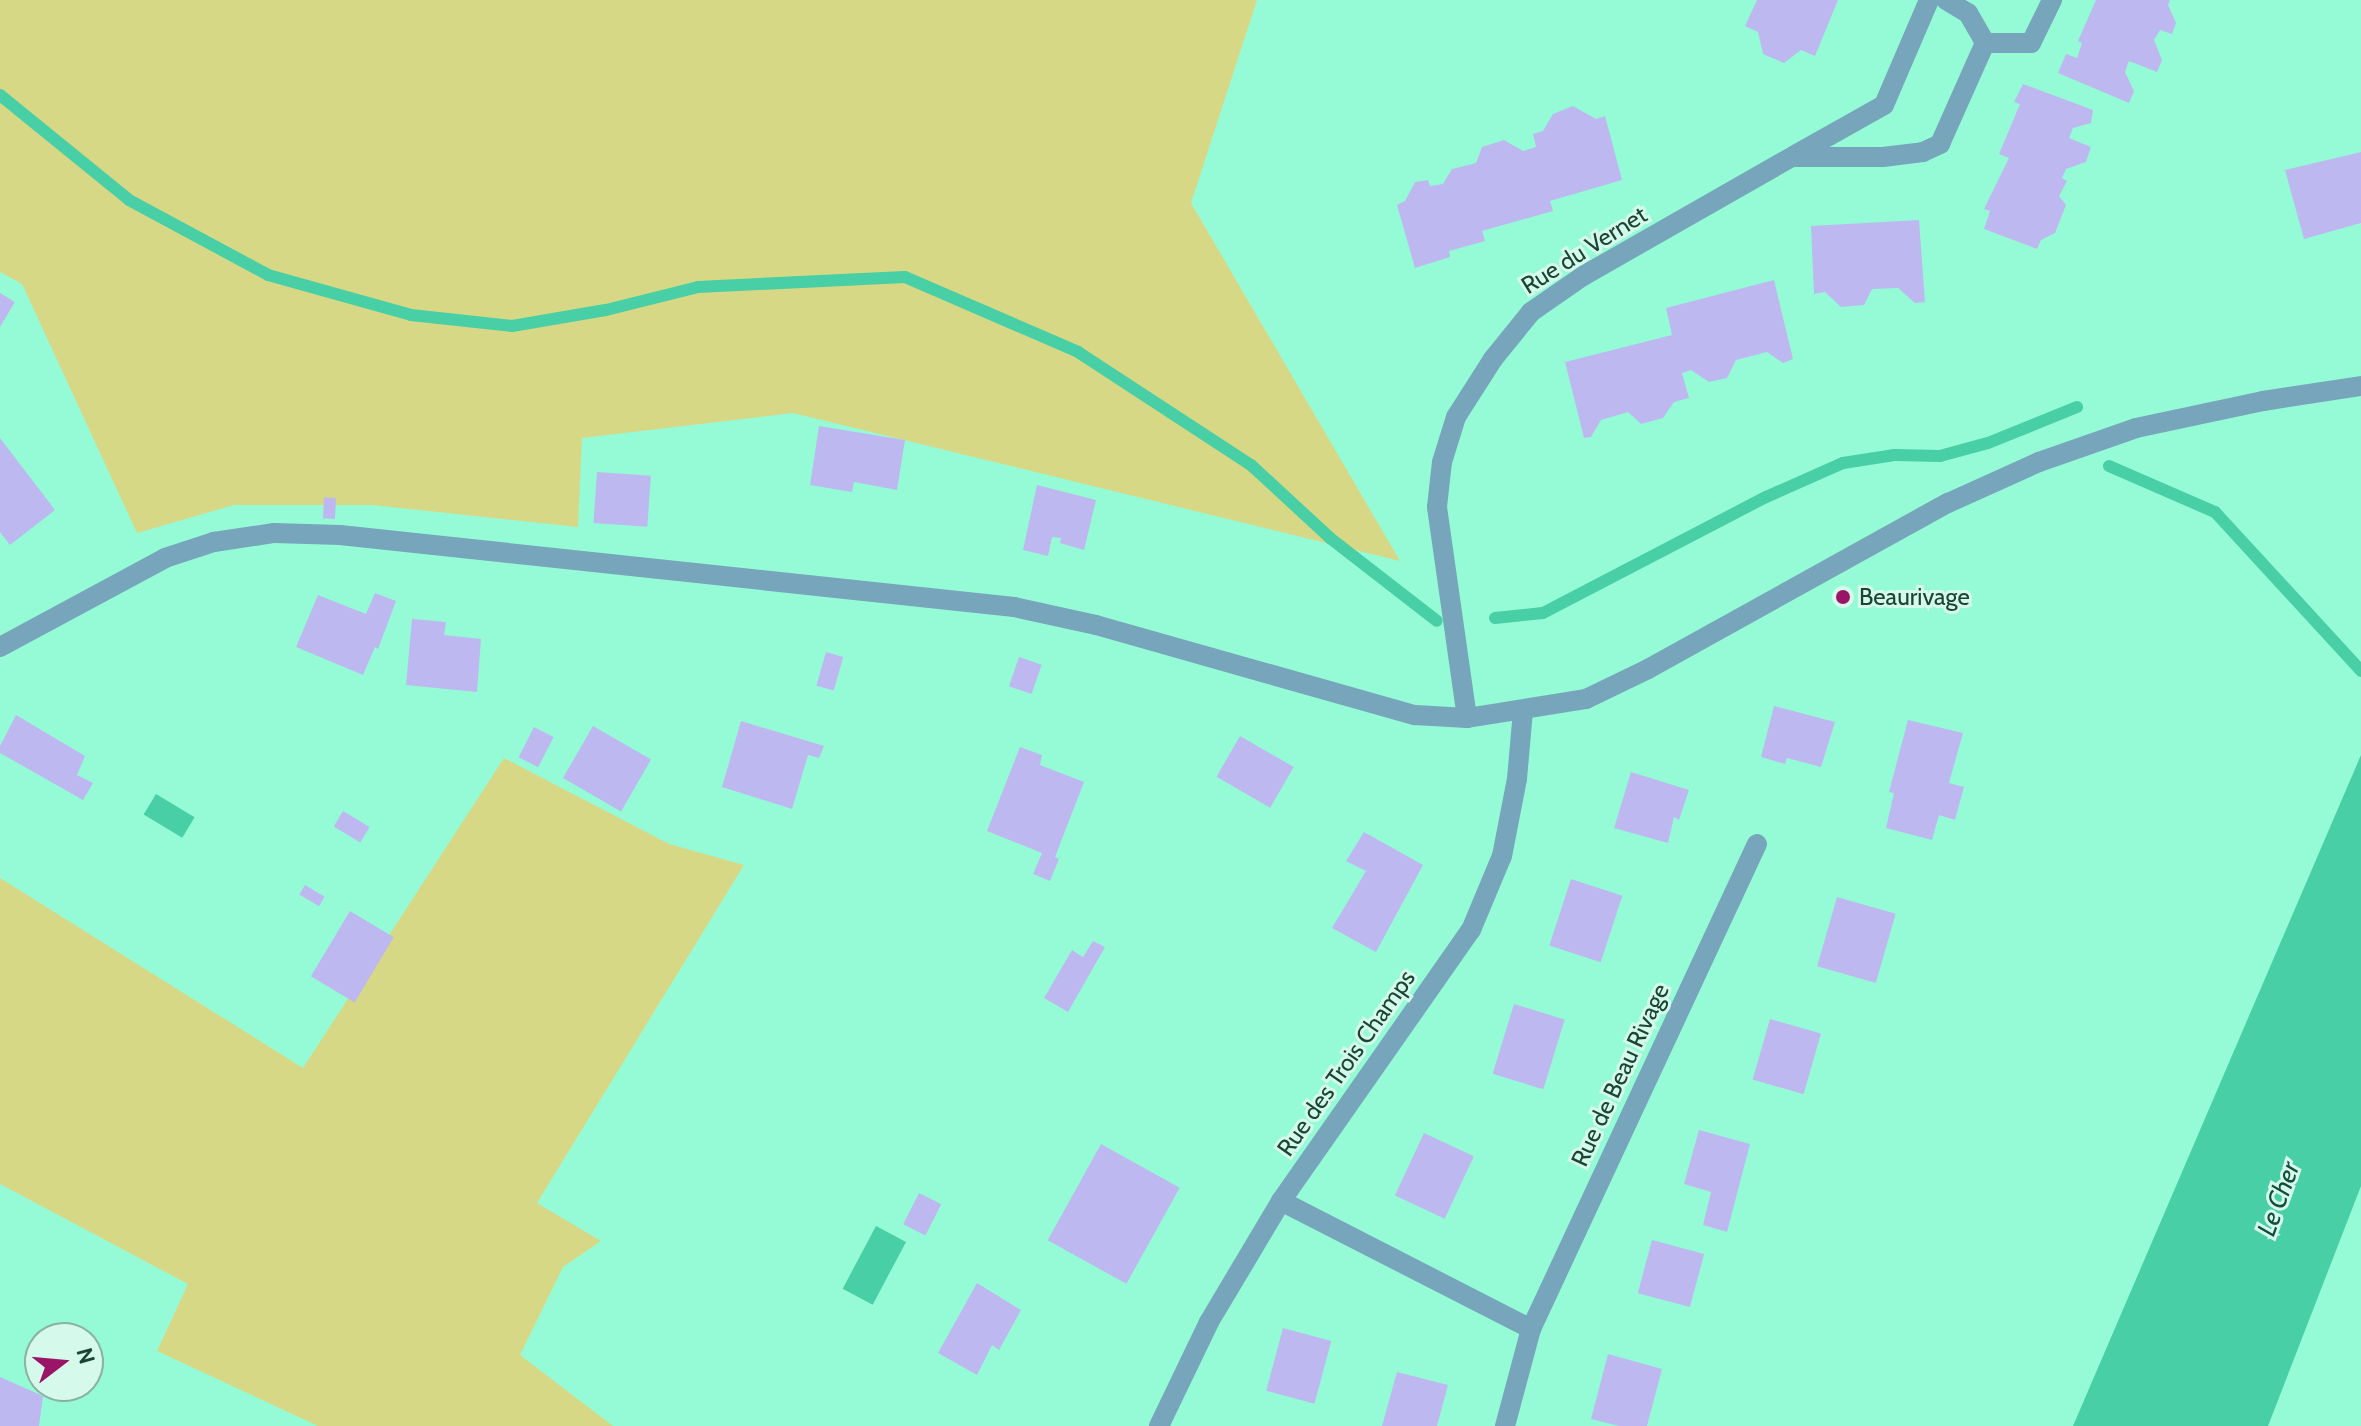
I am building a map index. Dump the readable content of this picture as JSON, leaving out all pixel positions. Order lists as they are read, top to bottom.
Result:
{
  "streets": {
    "street": ["Rue du Vernet", "Rue des Trois Champs", "Rue de Beau Rivage"]
  },
  "water": ["Le Cher"],
  "places": ["Beaurivage"],
  "north": "right"
}
